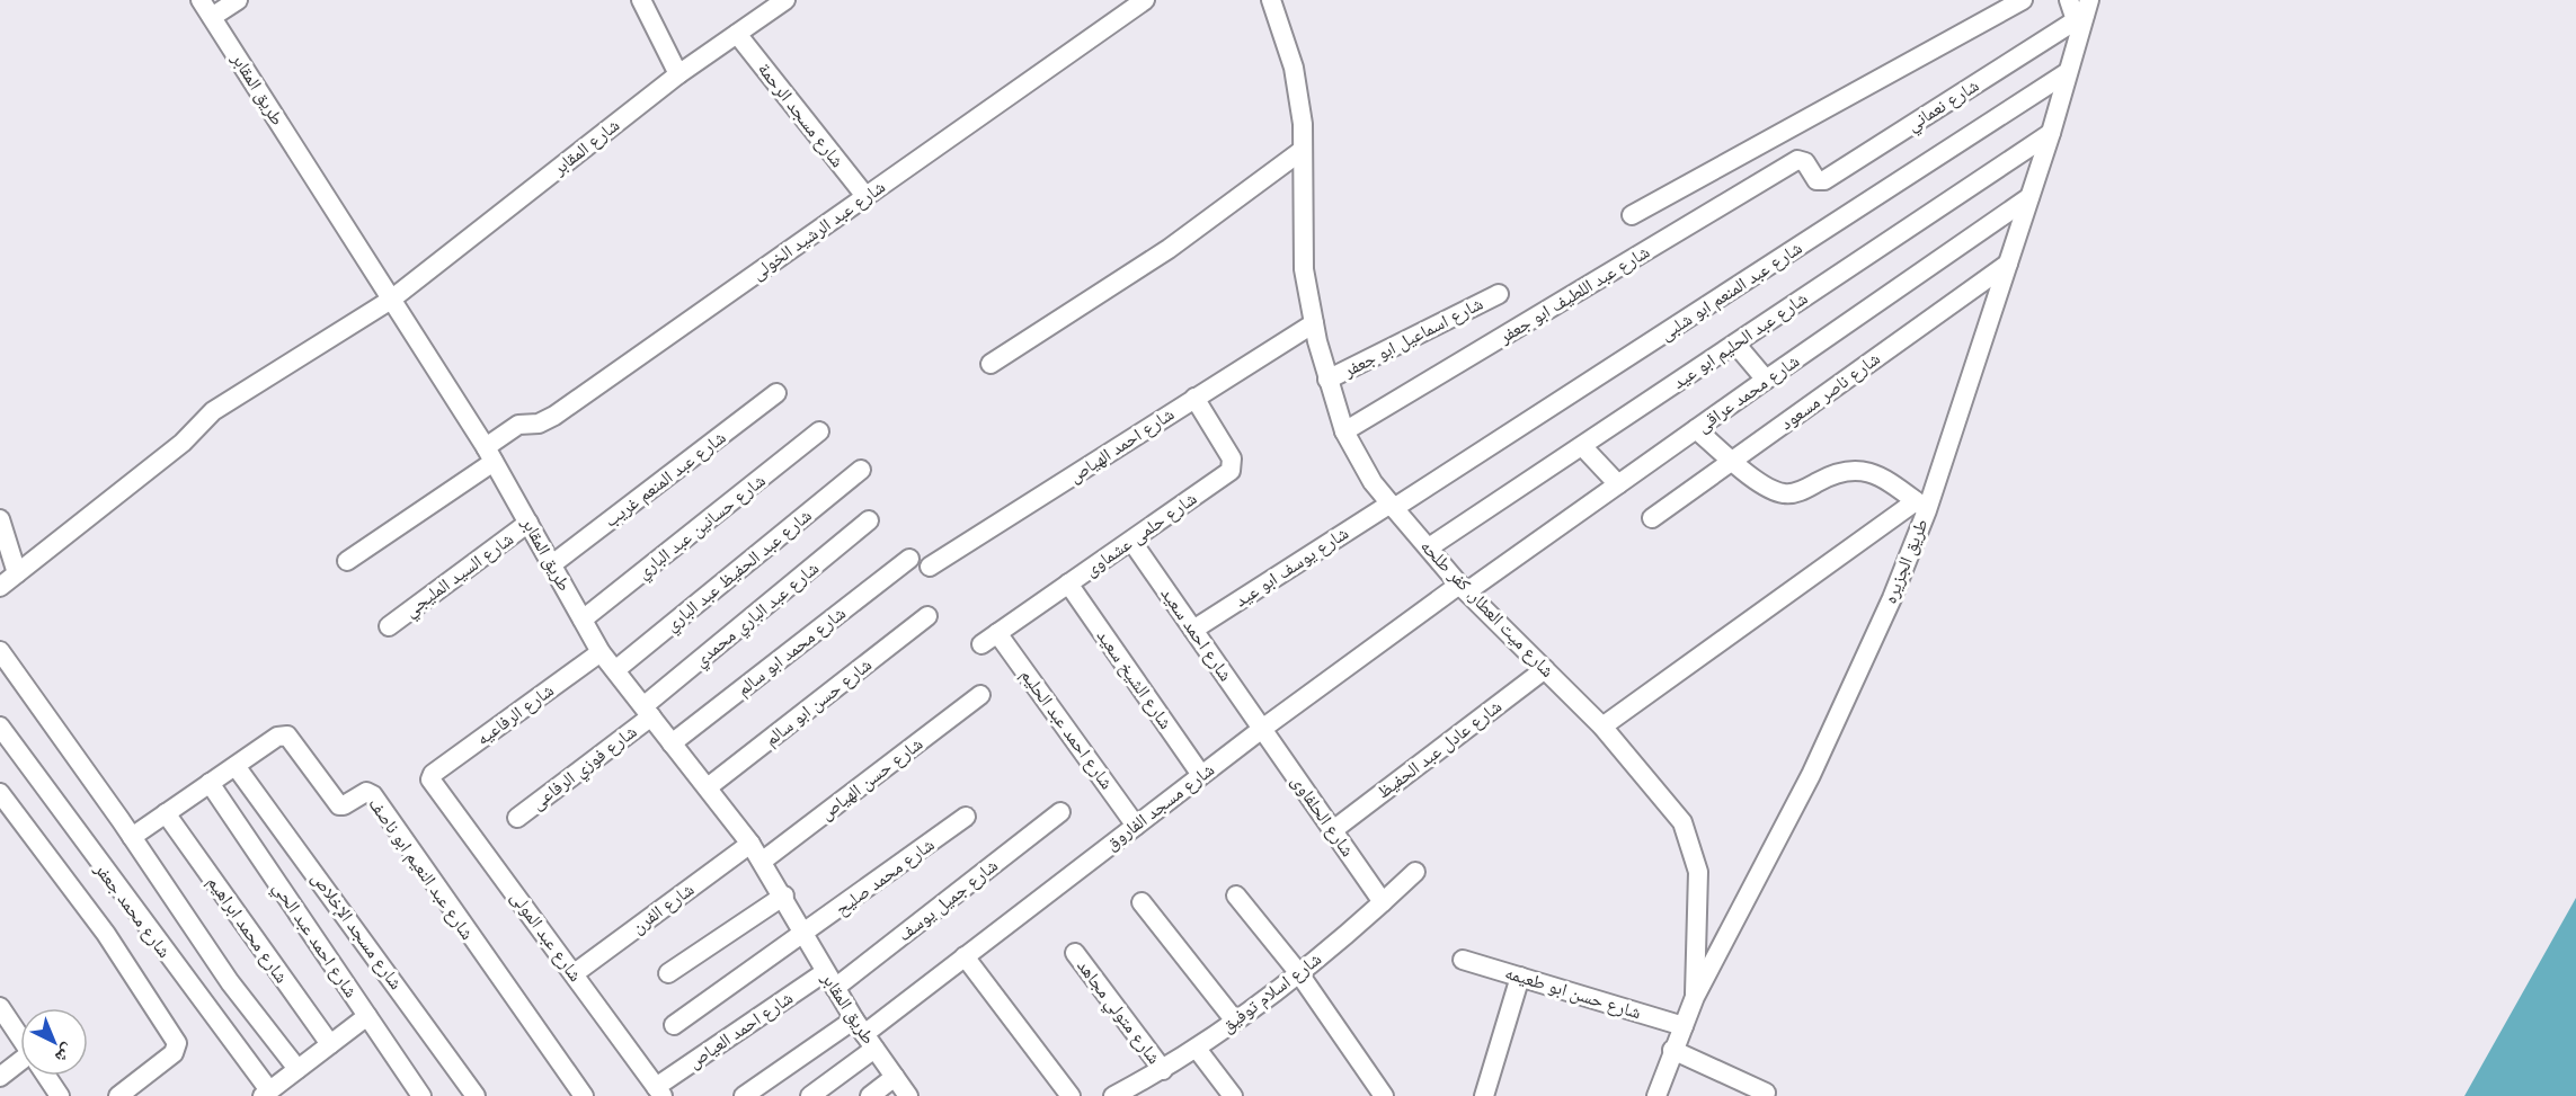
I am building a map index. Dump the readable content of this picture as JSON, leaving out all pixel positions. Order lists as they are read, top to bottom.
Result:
{
  "streets": {
    "street": [
      "طريق المقابر",
      "شارع نعماني",
      "شارع مسجد الرحمة",
      "شارع المقابر",
      "شارع عبد الرشيد الخولى",
      "شارع عبد المنعم ابو شلبى",
      "شارع عبد اللطيف ابو جعفر",
      "شارع اسماعيل ابو جعفر",
      "شارع عبد الحليم ابو عيد",
      "شارع ناصر مسعود",
      "شارع محمد عراقى",
      "شارع احمد الهياص",
      "شارع عبد المنعم غريب",
      "شارع حسانين عبد الباري",
      "شارع حلمى عشماوى",
      "طريق الجزيره",
      "شارع يوسف ابو عيد",
      "شارع عبد الحفيظ عبد الباري",
      "شارع السيد المليجي",
      "شارع ميت العطار, كفر طلحه",
      "شارع عبد الباري محمدي",
      "شارع احمد سعيد",
      "شارع محمد ابو سالم",
      "شارع الشيخ سعيد",
      "شارع حسن ابو سالم",
      "شارع الرفاعيه",
      "شارع احمد عبد الحليم",
      "شارع عادل عبد الحفيظ",
      "شارع فوزي الرفاعى",
      "شارع حسن الهياص",
      "شارع مسجد الفاروق",
      "شارع الحلفاوى",
      "شارع عبد النعيم ابو ناصف",
      "شارع محمد صليح",
      "شارع جميل يوسف",
      "شارع الفرن",
      "شارع محمد جعفر",
      "شارع محمد ابراهيم",
      "شارع مسجد الإخلاص",
      "شارع عبد المولى",
      "شارع احمد عبد الحي",
      "شارع اسلام توفيق",
      "شارع حسن ابو طعيمه",
      "شارع متولي مجاهد",
      "شارع احمد العياص"
    ]
  },
  "crossings": [
    ["طريق المقابر", "شارع المقابر"],
    ["طريق المقابر", "شارع عبد الرشيد الخولى"],
    ["طريق المقابر", "شارع عبد المنعم غريب"],
    ["طريق المقابر", "شارع حسانين عبد الباري"],
    ["طريق المقابر", "شارع عبد الحفيظ عبد الباري"],
    ["طريق المقابر", "شارع السيد المليجي"],
    ["طريق المقابر", "شارع عبد الباري محمدي"],
    ["طريق المقابر", "شارع محمد ابو سالم"],
    ["طريق المقابر", "شارع حسن ابو سالم"],
    ["طريق المقابر", "شارع الرفاعيه"],
    ["طريق المقابر", "شارع فوزي الرفاعى"],
    ["طريق المقابر", "شارع حسن الهياص"],
    ["طريق المقابر", "شارع مسجد الفاروق"],
    ["طريق المقابر", "شارع محمد صليح"],
    ["طريق المقابر", "شارع جميل يوسف"],
    ["طريق المقابر", "شارع الفرن"],
    ["طريق المقابر", "شارع احمد العياص"],
    ["شارع نعماني", "شارع عبد اللطيف ابو جعفر"],
    ["شارع نعماني", "طريق الجزيره"],
    ["شارع مسجد الرحمة", "شارع المقابر"],
    ["شارع مسجد الرحمة", "شارع عبد الرشيد الخولى"],
    ["شارع عبد المنعم ابو شلبى", "طريق الجزيره"],
    ["شارع عبد المنعم ابو شلبى", "شارع يوسف ابو عيد"],
    ["شارع عبد المنعم ابو شلبى", "شارع ميت العطار, كفر طلحه"],
    ["شارع عبد اللطيف ابو جعفر", "شارع ميت العطار, كفر طلحه"],
    ["شارع اسماعيل ابو جعفر", "شارع ميت العطار, كفر طلحه"],
    ["شارع عبد الحليم ابو عيد", "طريق الجزيره"],
    ["شارع عبد الحليم ابو عيد", "شارع ميت العطار, كفر طلحه"],
    ["شارع ناصر مسعود", "طريق الجزيره"],
    ["شارع محمد عراقى", "طريق الجزيره"],
    ["شارع محمد عراقى", "شارع ميت العطار, كفر طلحه"],
    ["شارع محمد عراقى", "شارع مسجد الفاروق"],
    ["شارع احمد الهياص", "شارع حلمى عشماوى"],
    ["شارع احمد الهياص", "شارع ميت العطار, كفر طلحه"],
    ["شارع حلمى عشماوى", "شارع احمد سعيد"],
    ["شارع حلمى عشماوى", "شارع الشيخ سعيد"],
    ["شارع حلمى عشماوى", "شارع احمد عبد الحليم"],
    ["طريق الجزيره", "شارع ميت العطار, كفر طلحه"],
    ["طريق الجزيره", "شارع حسن ابو طعيمه"],
    ["شارع يوسف ابو عيد", "شارع ميت العطار, كفر طلحه"],
    ["شارع يوسف ابو عيد", "شارع احمد سعيد"],
    ["شارع ميت العطار, كفر طلحه", "شارع عادل عبد الحفيظ"],
    ["شارع ميت العطار, كفر طلحه", "شارع مسجد الفاروق"],
    ["شارع عبد الباري محمدي", "شارع فوزي الرفاعى"],
    ["شارع احمد سعيد", "شارع مسجد الفاروق"],
    ["شارع احمد سعيد", "شارع الحلفاوى"],
    ["شارع الشيخ سعيد", "شارع مسجد الفاروق"],
    ["شارع الرفاعيه", "شارع عبد المولى"],
    ["شارع احمد عبد الحليم", "شارع مسجد الفاروق"],
    ["شارع عادل عبد الحفيظ", "شارع الحلفاوى"],
    ["شارع مسجد الفاروق", "شارع الحلفاوى"],
    ["شارع الحلفاوى", "شارع اسلام توفيق"],
    ["شارع عبد النعيم ابو ناصف", "شارع محمد ابراهيم"],
    ["شارع عبد النعيم ابو ناصف", "شارع مسجد الإخلاص"],
    ["شارع عبد النعيم ابو ناصف", "شارع احمد عبد الحي"],
    ["شارع جميل يوسف", "شارع احمد العياص"],
    ["شارع الفرن", "شارع عبد المولى"],
    ["شارع عبد المولى", "شارع احمد العياص"],
    ["شارع اسلام توفيق", "شارع متولي مجاهد"]
  ],
  "north": "bottom right"
}
